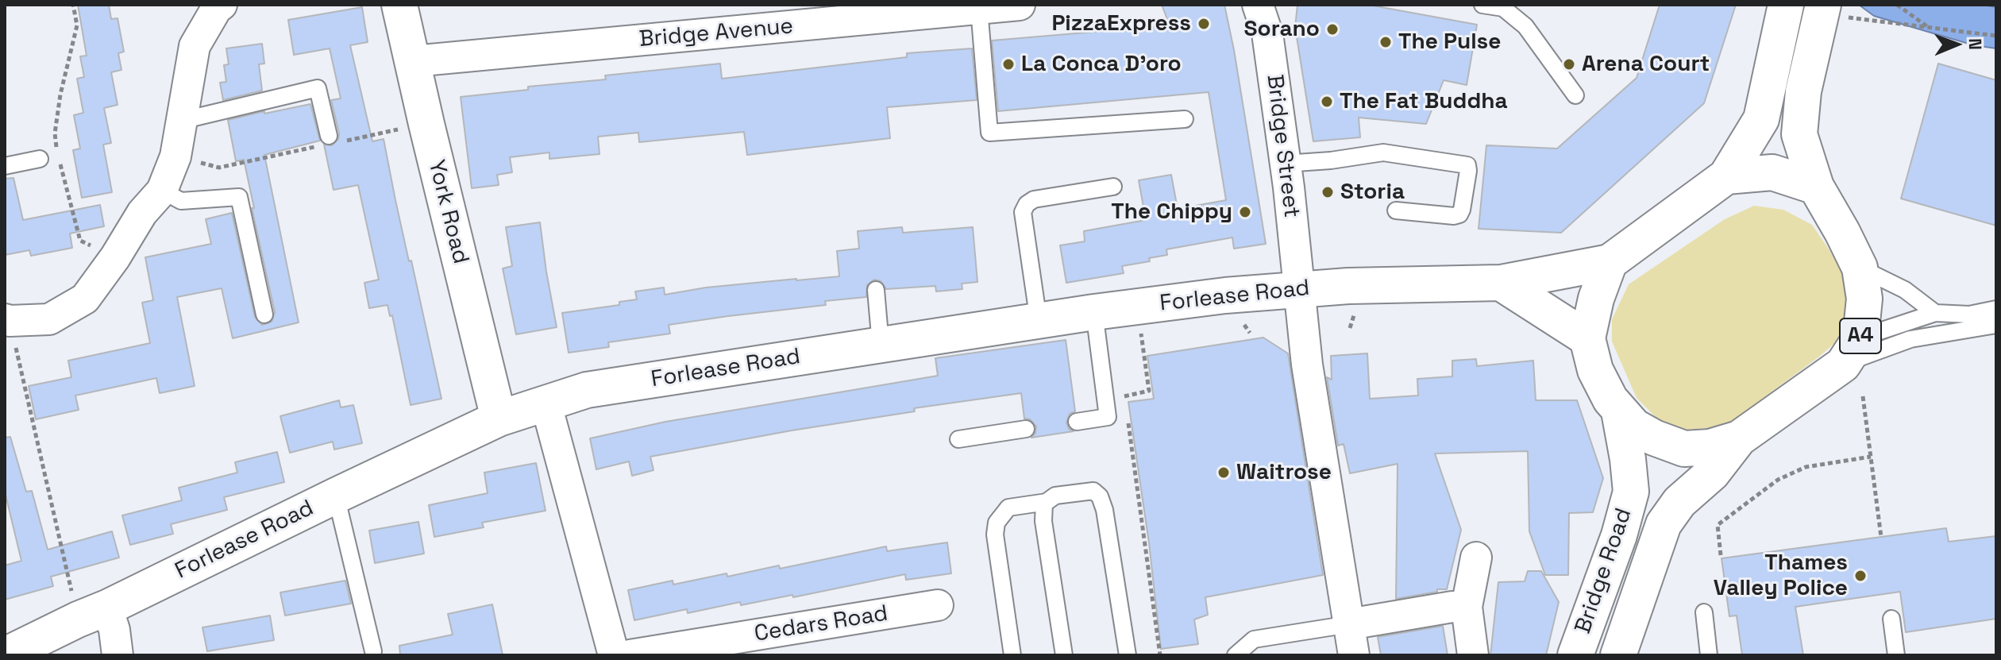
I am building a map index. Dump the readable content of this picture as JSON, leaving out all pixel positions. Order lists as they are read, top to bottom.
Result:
{
  "streets": {
    "street": [
      "Bridge Avenue",
      "Bridge Street",
      "York Road",
      "Forlease Road",
      "A4",
      "Bridge Road",
      "Cedars Road"
    ]
  },
  "crossings": [
    ["Bridge Avenue", "York Road"],
    ["Bridge Street", "Forlease Road"],
    ["York Road", "Forlease Road"],
    ["Forlease Road", "A4"],
    ["A4", "Bridge Road"]
  ],
  "places": [
    "PizzaExpress",
    "Sorano",
    "The Pulse",
    "La Conca D'oro",
    "Arena Court",
    "The Fat Buddha",
    "Storia",
    "The Chippy",
    "Waitrose",
    "Thames Valley Police"
  ],
  "north": "right"
}
